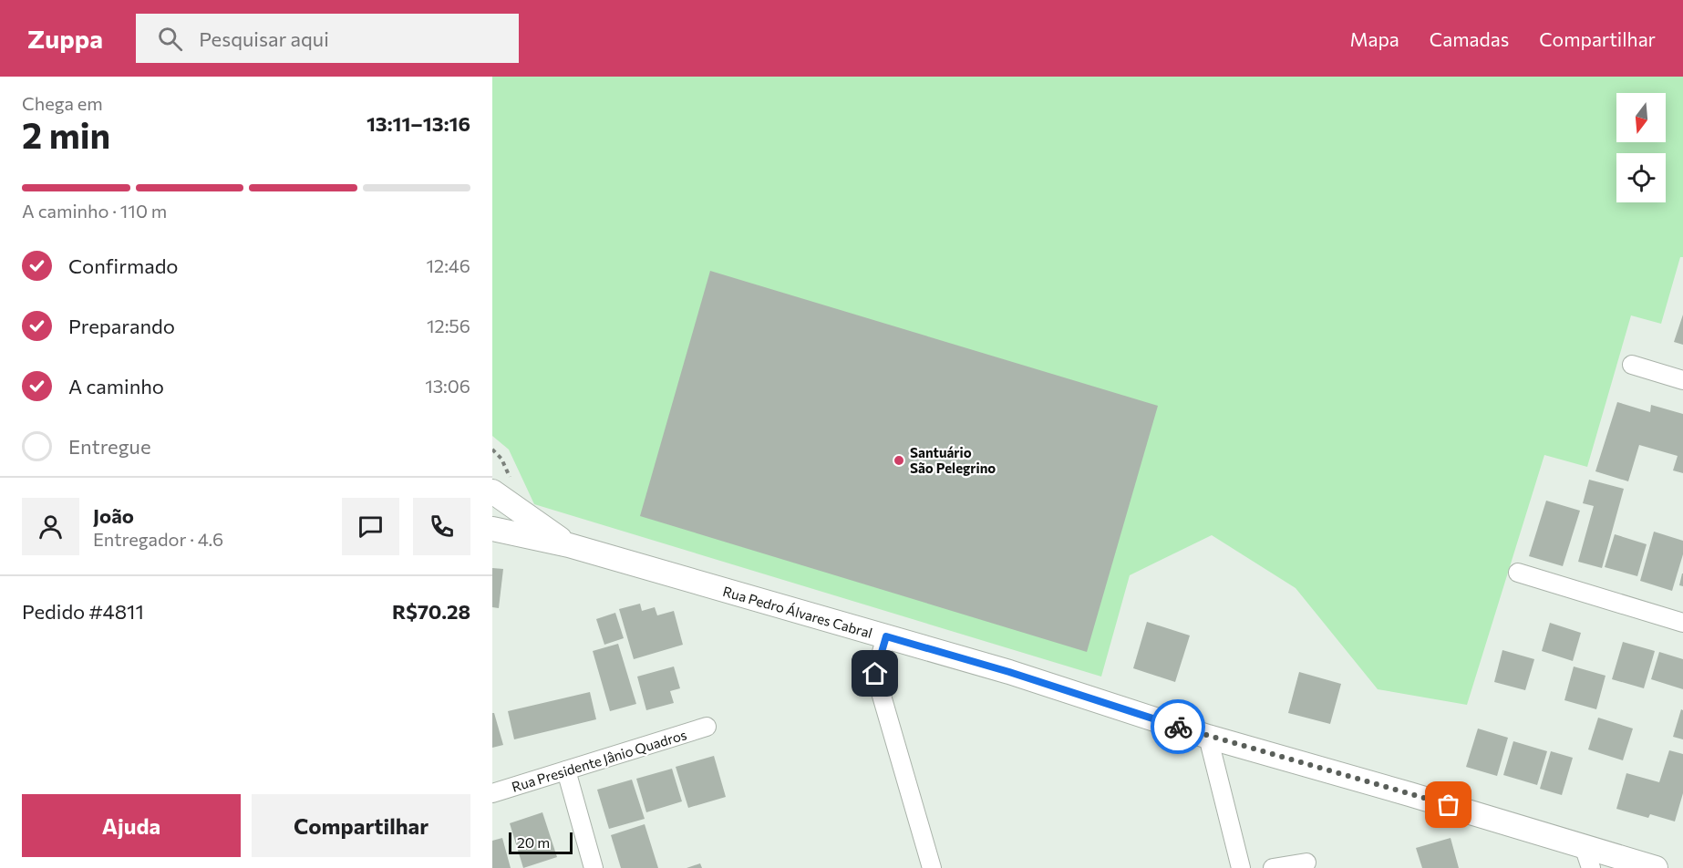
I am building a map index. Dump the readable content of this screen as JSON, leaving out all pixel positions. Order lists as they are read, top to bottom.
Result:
{
  "streets": {
    "street": ["Rua Pedro Álvares Cabral", "Rua Presidente Jânio Quadros"]
  },
  "places": ["Santuário São Pelegrino"],
  "scale_bar": "20 m",
  "north": "bottom",
  "page": {
    "header": "Zuppa",
    "search": "Pesquisar aqui",
    "nav": ["Mapa", "Camadas", "Compartilhar"],
    "heading": ["2 min", "Chega em", "13:11–13:16"],
    "panel": [
      "João",
      "Entregador · 4.6",
      "Pedido #4811",
      "R$70.28"
    ],
    "bar": "A caminho · 110 m",
    "list": [
      ["Confirmado", "12:46"],
      ["Preparando", "12:56"],
      ["A caminho", "13:06"],
      "Entregue"
    ],
    "buttons": ["Ajuda", "Compartilhar"],
    "scale": "20 m"
  }
}
